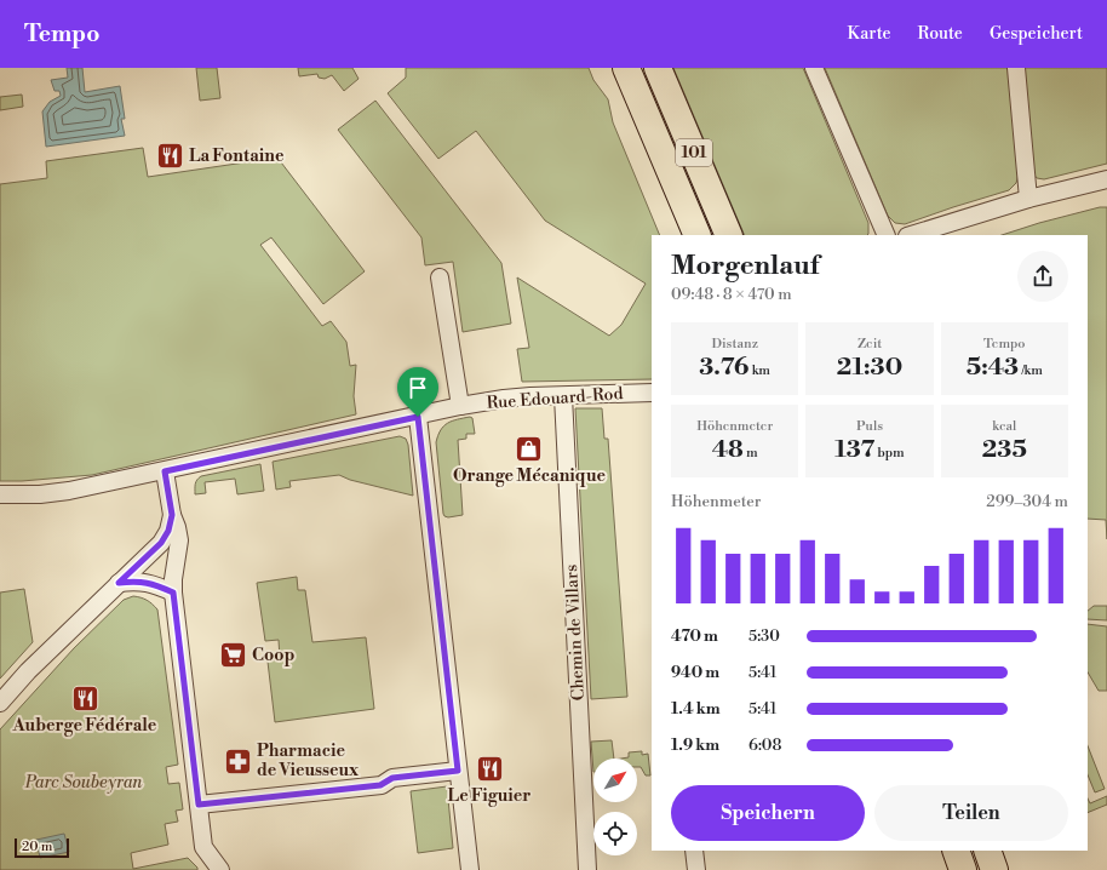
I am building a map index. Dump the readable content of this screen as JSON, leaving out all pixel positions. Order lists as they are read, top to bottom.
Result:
{
  "streets": {
    "main road": ["101"],
    "street": ["Rue Edouard-Rod", "Chemin de Villars"]
  },
  "crossings": [
    ["Rue Edouard-Rod", "Chemin de Villars"]
  ],
  "parks": ["Parc Soubeyran"],
  "places": {
    "restaurant": ["La Fontaine", "Auberge Fédérale", "Le Figuier"],
    "shop": ["Orange Mécanique"],
    "supermarket": ["Coop"],
    "pharmacy": ["Pharmacie de Vieusseux"]
  },
  "scale_bar": "20 m",
  "north": "top right",
  "page": {
    "header": "Tempo",
    "nav": ["Karte", "Route", "Gespeichert"],
    "heading": ["Morgenlauf", "09:48 · 8 × 470 m"],
    "stats": [
      ["Distanz", "3.76 km"],
      ["Zeit", "21:30"],
      ["Tempo", "5:43 /km"],
      ["Höhenmeter", "48 m"],
      ["Puls", "137 bpm"],
      ["kcal", "235"]
    ],
    "chart": ["Höhenmeter", "299–304 m"],
    "list": [
      {
        "name": "470 m",
        "note": "5:30"
      },
      {
        "name": "940 m",
        "note": "5:41"
      },
      {
        "name": "1.4 km",
        "note": "5:41"
      },
      {
        "name": "1.9 km",
        "note": "6:08"
      }
    ],
    "buttons": ["Speichern", "Teilen"],
    "scale": "20 m"
  }
}
